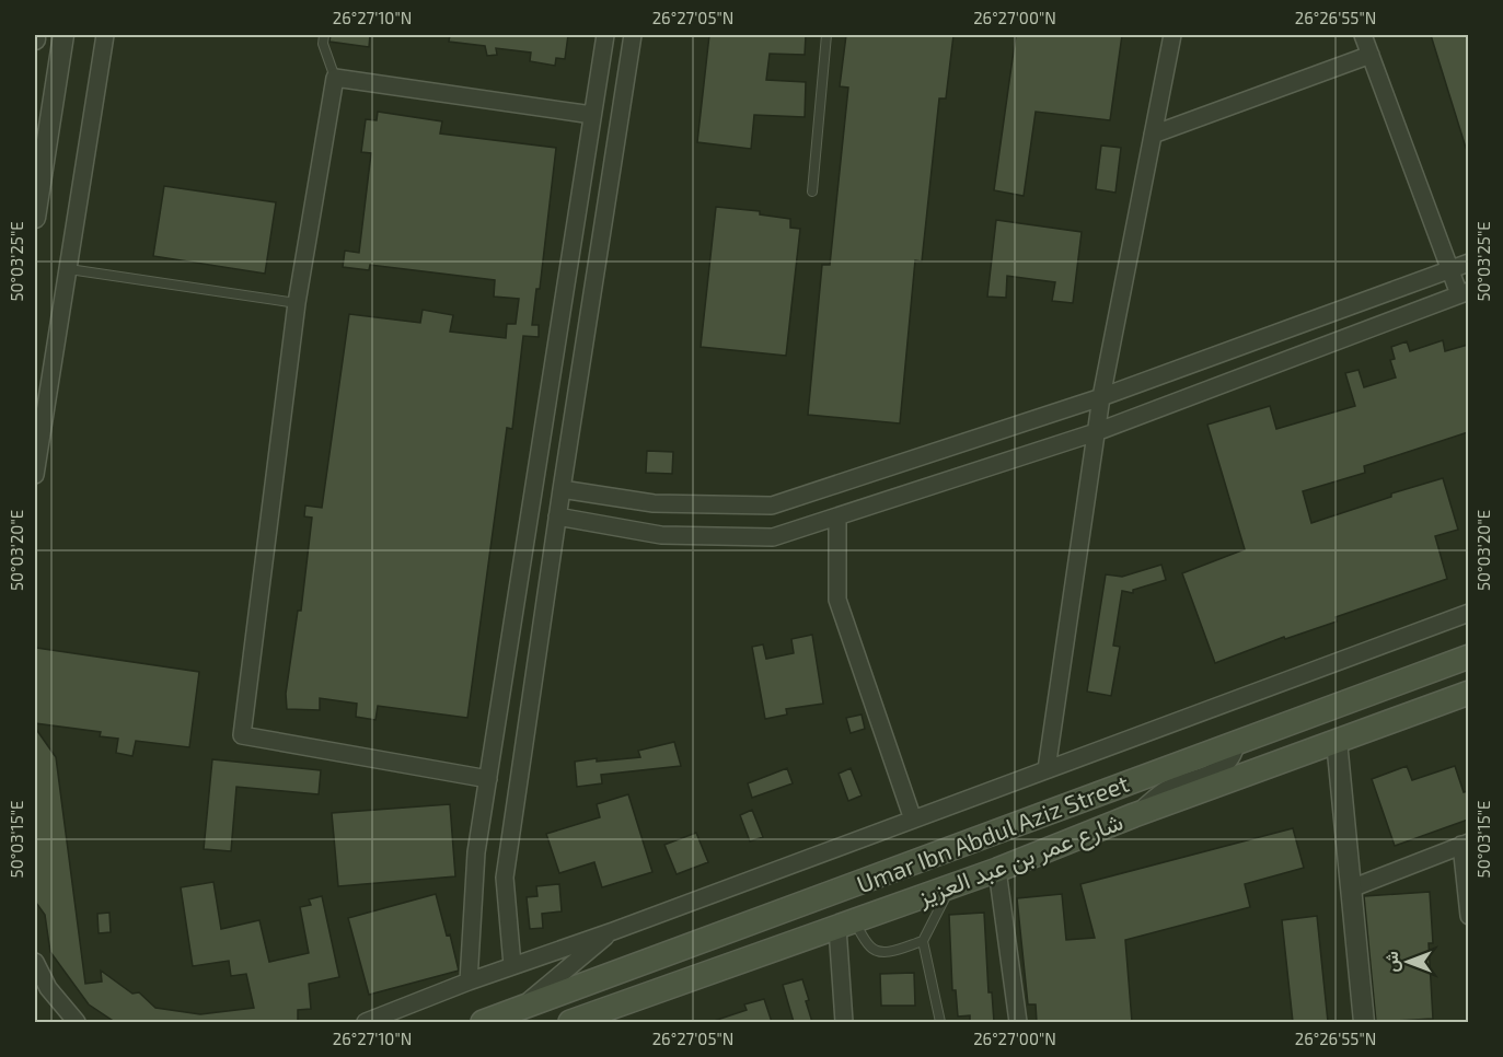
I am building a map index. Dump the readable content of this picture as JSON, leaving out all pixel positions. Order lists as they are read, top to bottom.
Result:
{
  "streets": {
    "main road": ["Umar Ibn Abdul Aziz Street", "شارع عمر بن عبد العزيز"]
  },
  "north": "left",
  "coordinates": [
    "26°27'10\"N",
    "26°27'05\"N",
    "26°27'00\"N",
    "26°26'55\"N",
    "50°03'25\"E",
    "50°03'20\"E",
    "50°03'15\"E"
  ]
}
